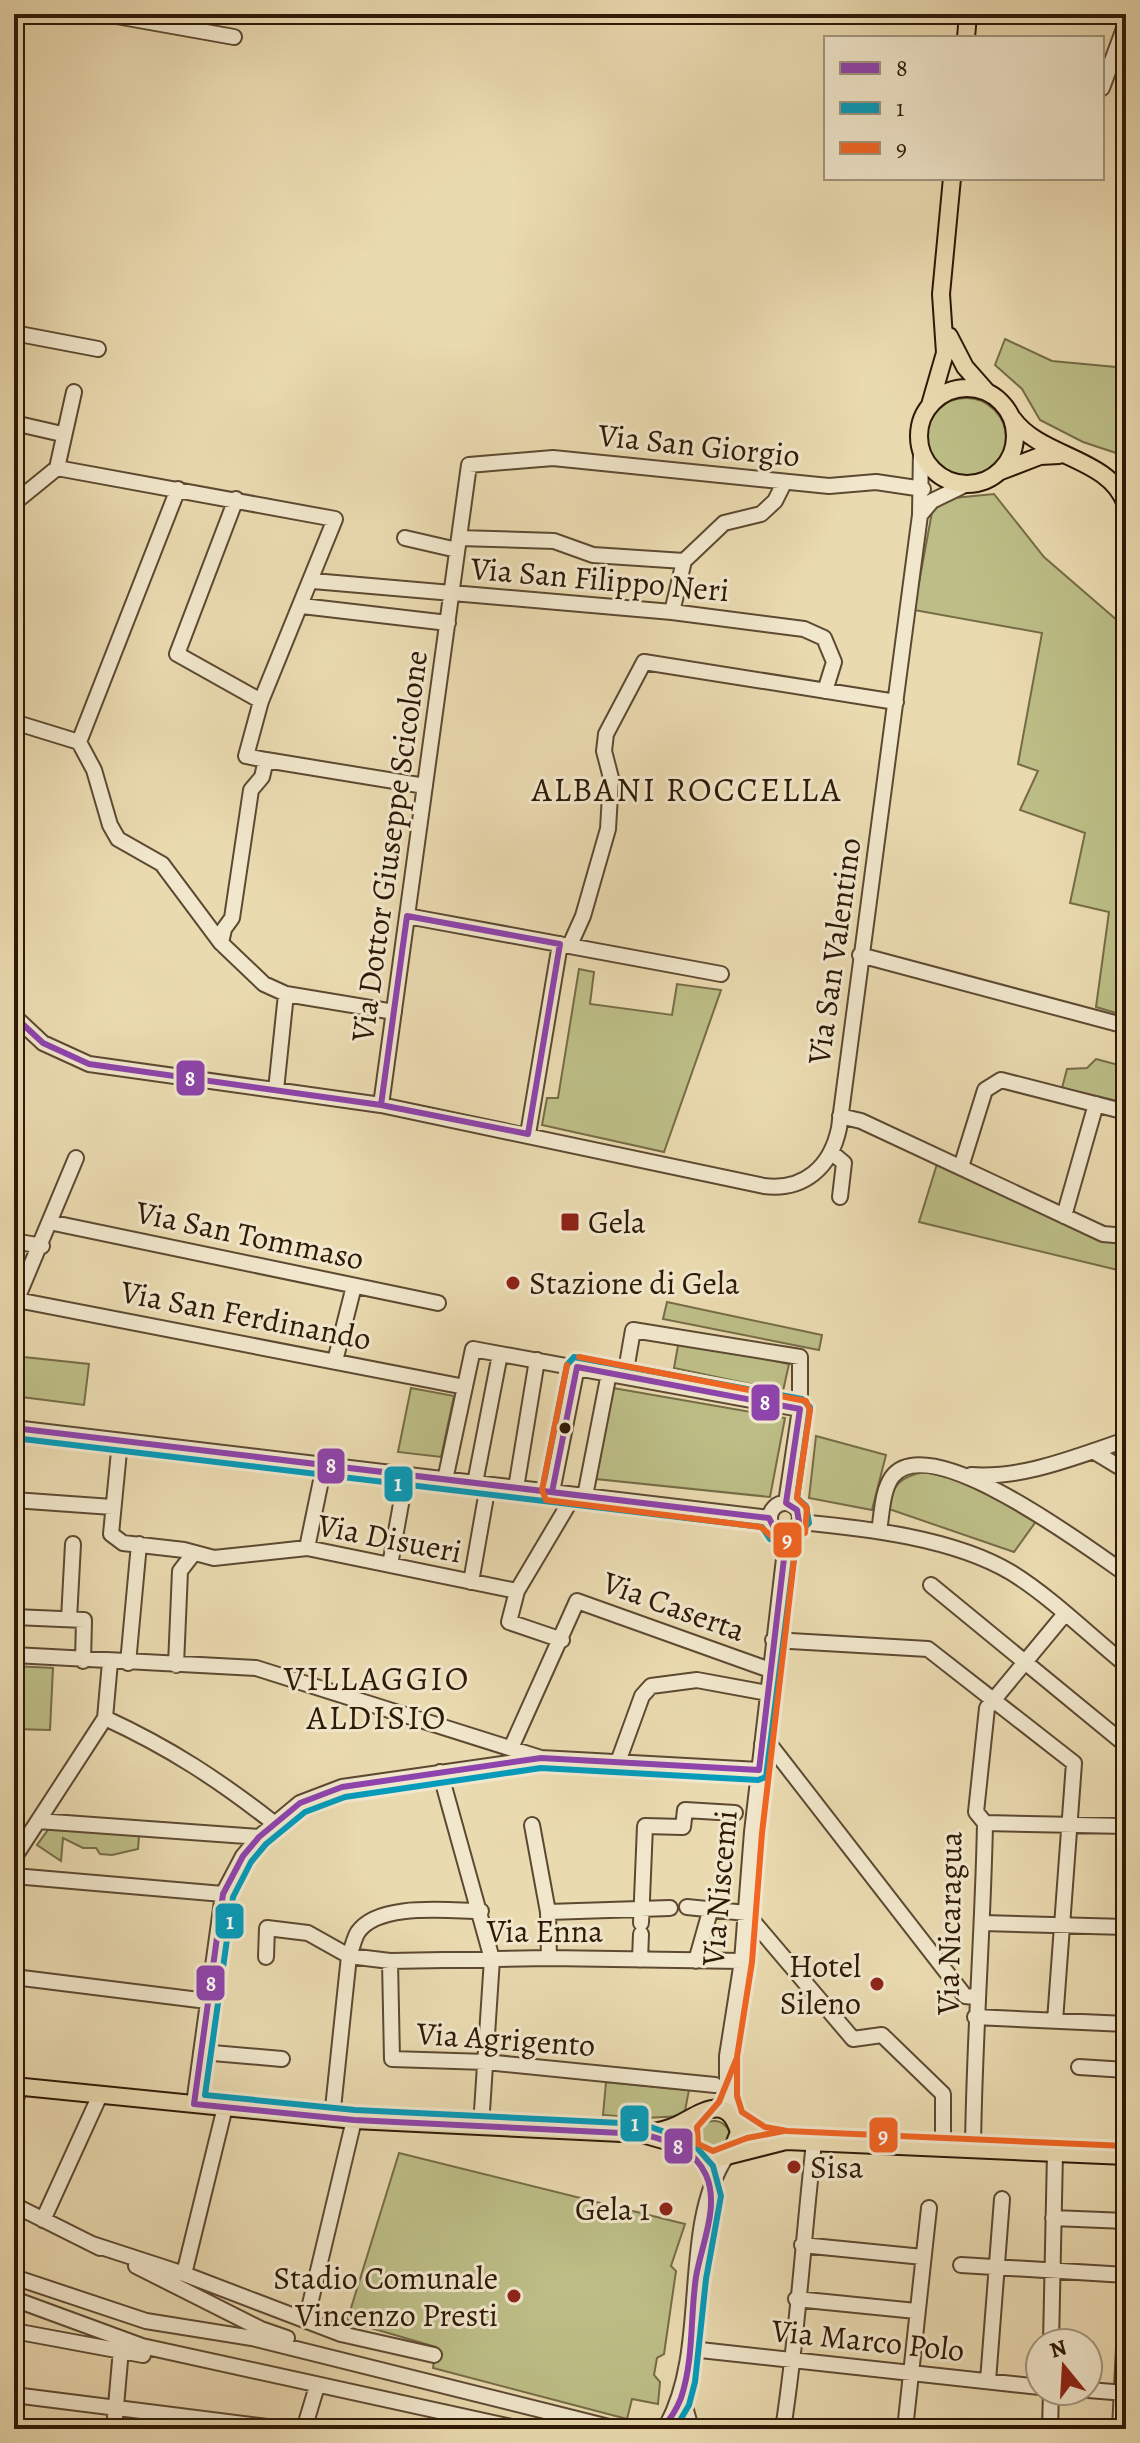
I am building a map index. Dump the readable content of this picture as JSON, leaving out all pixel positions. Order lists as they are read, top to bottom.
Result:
{
  "streets": {
    "street": [
      "Via San Giorgio",
      "Via San Filippo Neri",
      "Via Dottor Giuseppe Scicolone",
      "Via San Valentino",
      "Via San Tommaso",
      "Via San Ferdinando",
      "Via Disueri",
      "Via Caserta",
      "Via Niscemi",
      "Via Nicaragua",
      "Via Enna",
      "Via Agrigento",
      "Via Marco Polo"
    ]
  },
  "crossings": [
    ["Via San Giorgio", "Via Dottor Giuseppe Scicolone"],
    ["Via San Giorgio", "Via San Valentino"],
    ["Via San Filippo Neri", "Via Dottor Giuseppe Scicolone"],
    ["Via Caserta", "Via Niscemi"],
    ["Via Niscemi", "Via Enna"],
    ["Via Enna", "Via Agrigento"]
  ],
  "districts": ["ALBANI ROCCELLA", "VILLAGGIO ALDISIO"],
  "places": {
    "transit": ["Gela"],
    "other": [
      "Stazione di Gela",
      "Hotel Sileno",
      "Sisa",
      "Gela 1",
      "Stadio Comunale Vincenzo Presti"
    ]
  },
  "lines": ["transit line 8", "transit line 1", "transit line 9"],
  "legend": ["8", "1", "9"],
  "north": "top"
}
